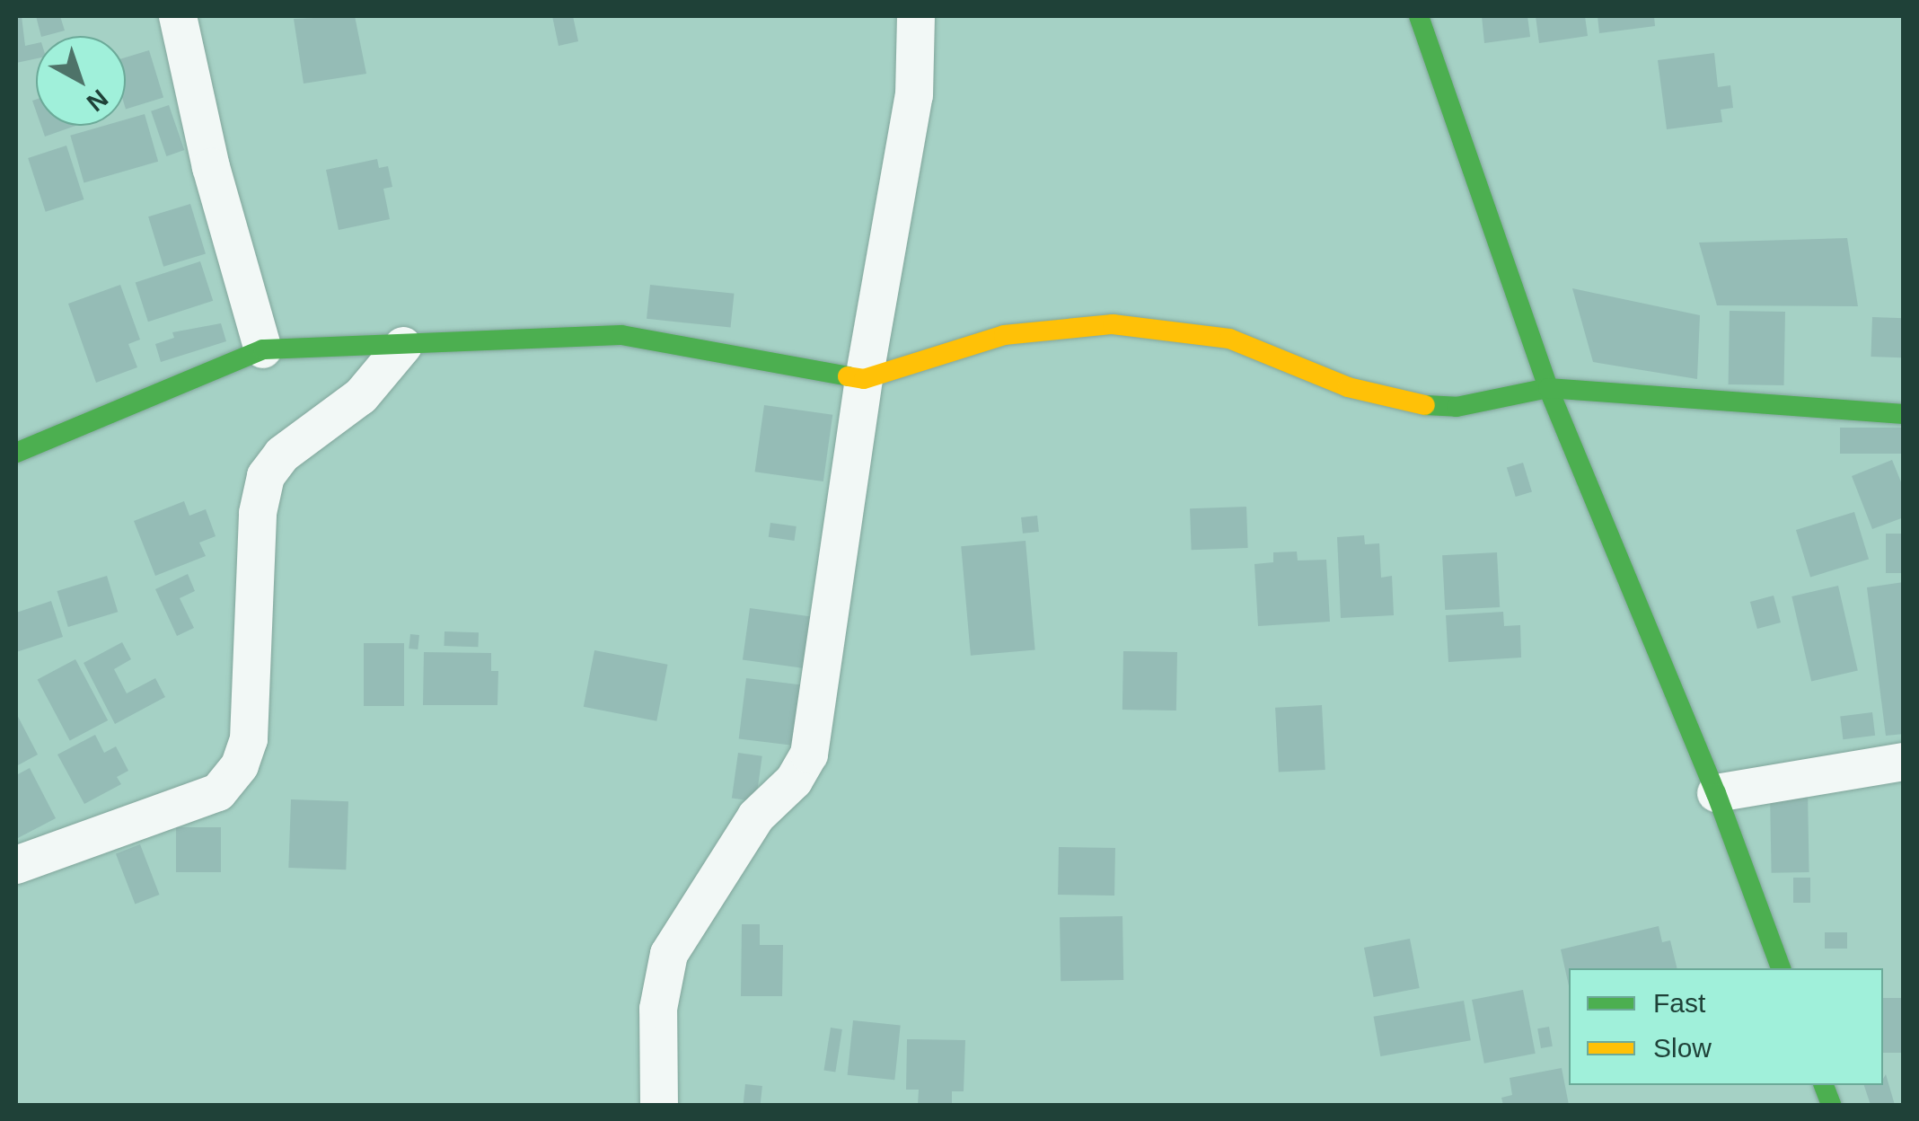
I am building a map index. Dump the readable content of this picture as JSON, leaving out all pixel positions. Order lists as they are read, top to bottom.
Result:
{
  "legend": ["Fast", "Slow"],
  "north": "bottom right"
}
